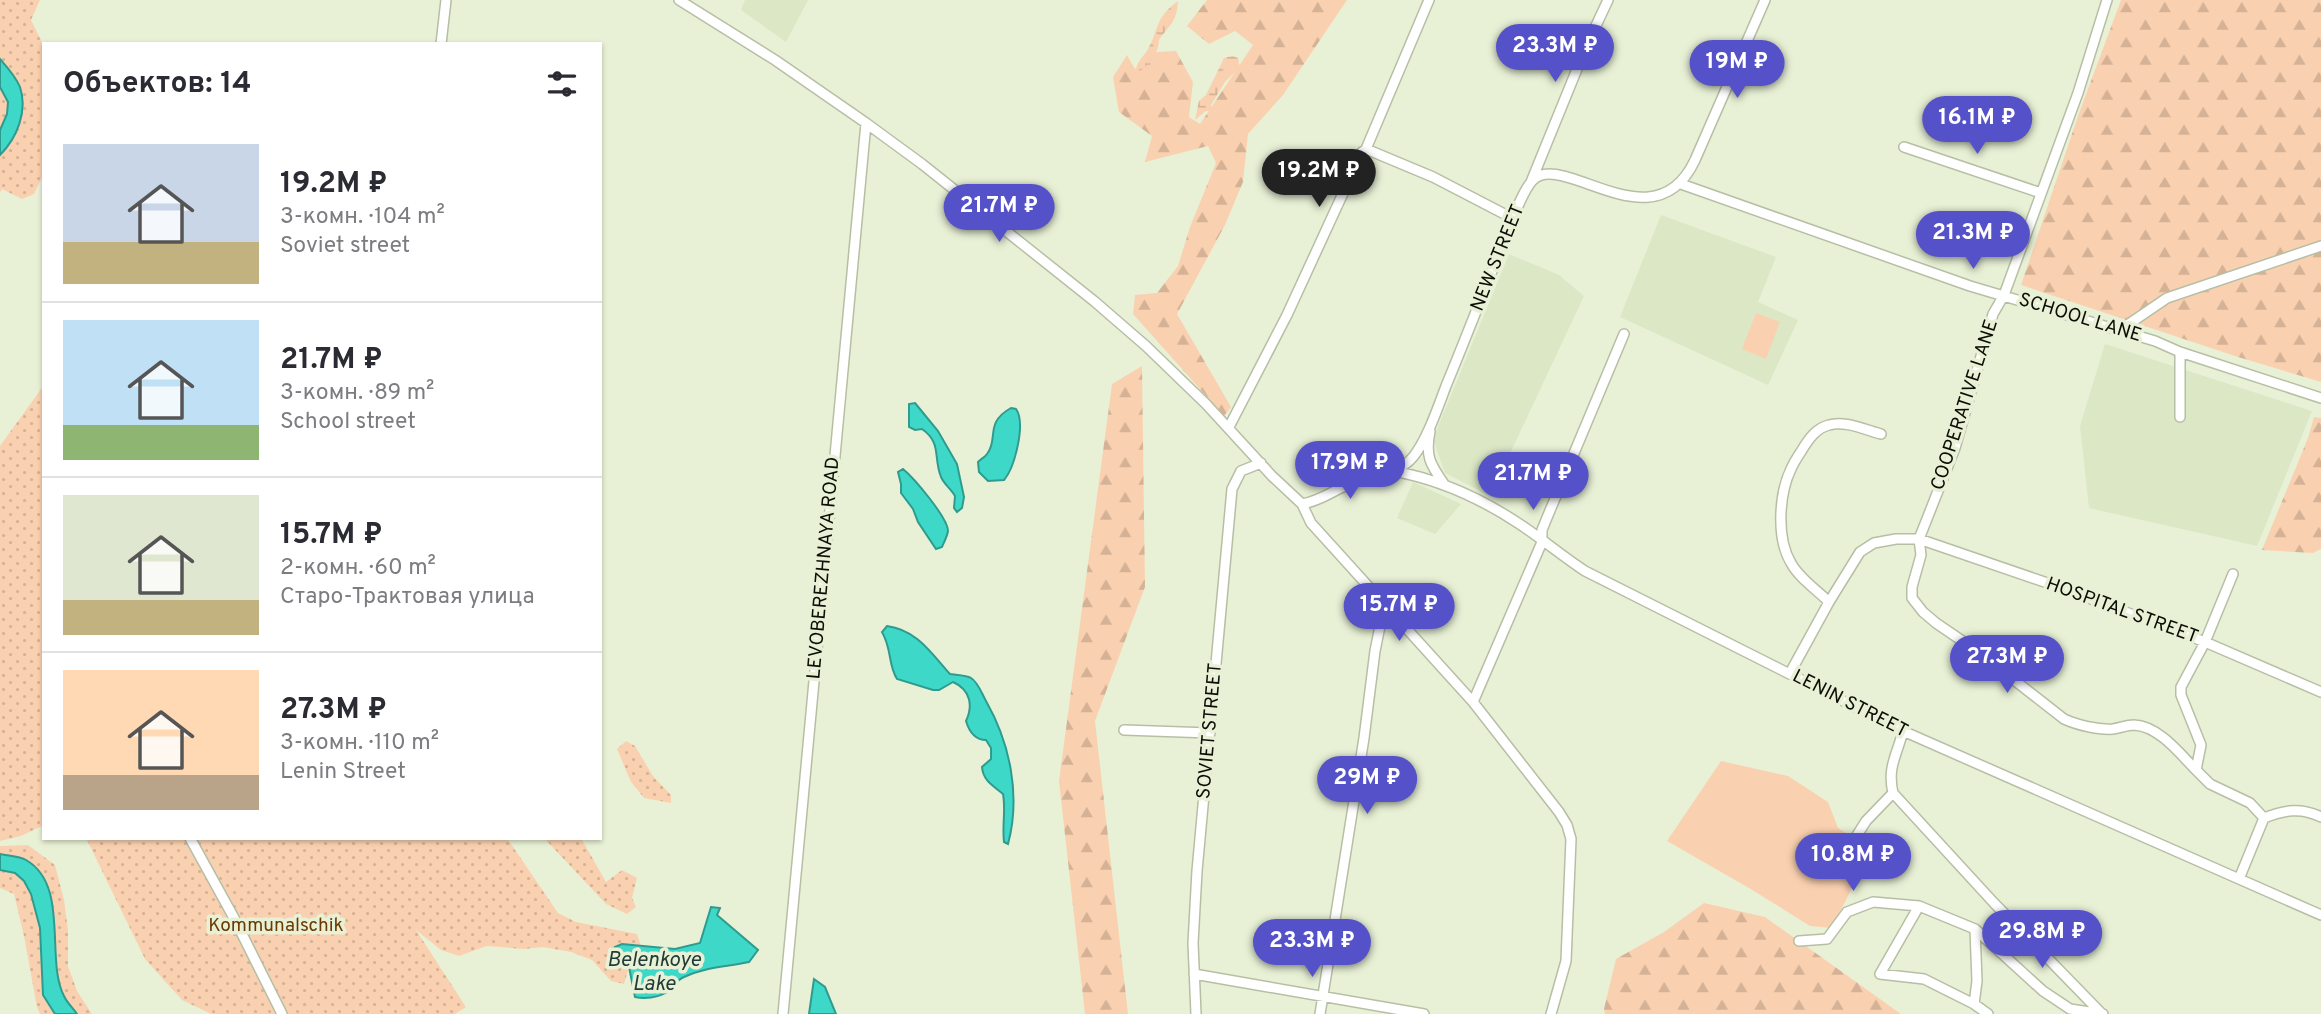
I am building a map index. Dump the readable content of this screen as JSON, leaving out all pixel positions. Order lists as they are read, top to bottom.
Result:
{
  "streets": {
    "street": [
      "NEW STREET",
      "SCHOOL LANE",
      "COOPERATIVE LANE",
      "LEVOBEREZHNAYA ROAD",
      "HOSPITAL STREET",
      "LENIN STREET",
      "SOVIET STREET"
    ]
  },
  "crossings": [
    ["NEW STREET", "SCHOOL LANE"],
    ["NEW STREET", "LENIN STREET"],
    ["SCHOOL LANE", "COOPERATIVE LANE"],
    ["COOPERATIVE LANE", "HOSPITAL STREET"]
  ],
  "water": ["Belenkoye Lake"],
  "parks": ["Kommunalschik"],
  "page": {
    "price": [
      "23.3M ₽",
      "19M ₽",
      "16.1M ₽",
      "19.2M ₽",
      "21.7M ₽",
      "21.3M ₽",
      "17.9M ₽",
      "21.7M ₽",
      "15.7M ₽",
      "27.3M ₽",
      "29M ₽",
      "10.8M ₽",
      "29.8M ₽",
      "23.3M ₽"
    ],
    "heading": "Объектов: 14",
    "list": [
      {
        "name": "19.2M ₽",
        "note": "3-комн. · 104 m² · Soviet street"
      },
      {
        "name": "21.7M ₽",
        "note": "3-комн. · 89 m² · School street"
      },
      {
        "name": "15.7M ₽",
        "note": "2-комн. · 60 m² · Старо-Трактовая улица"
      },
      {
        "name": "27.3M ₽",
        "note": "3-комн. · 110 m² · Lenin Street"
      }
    ]
  }
}
